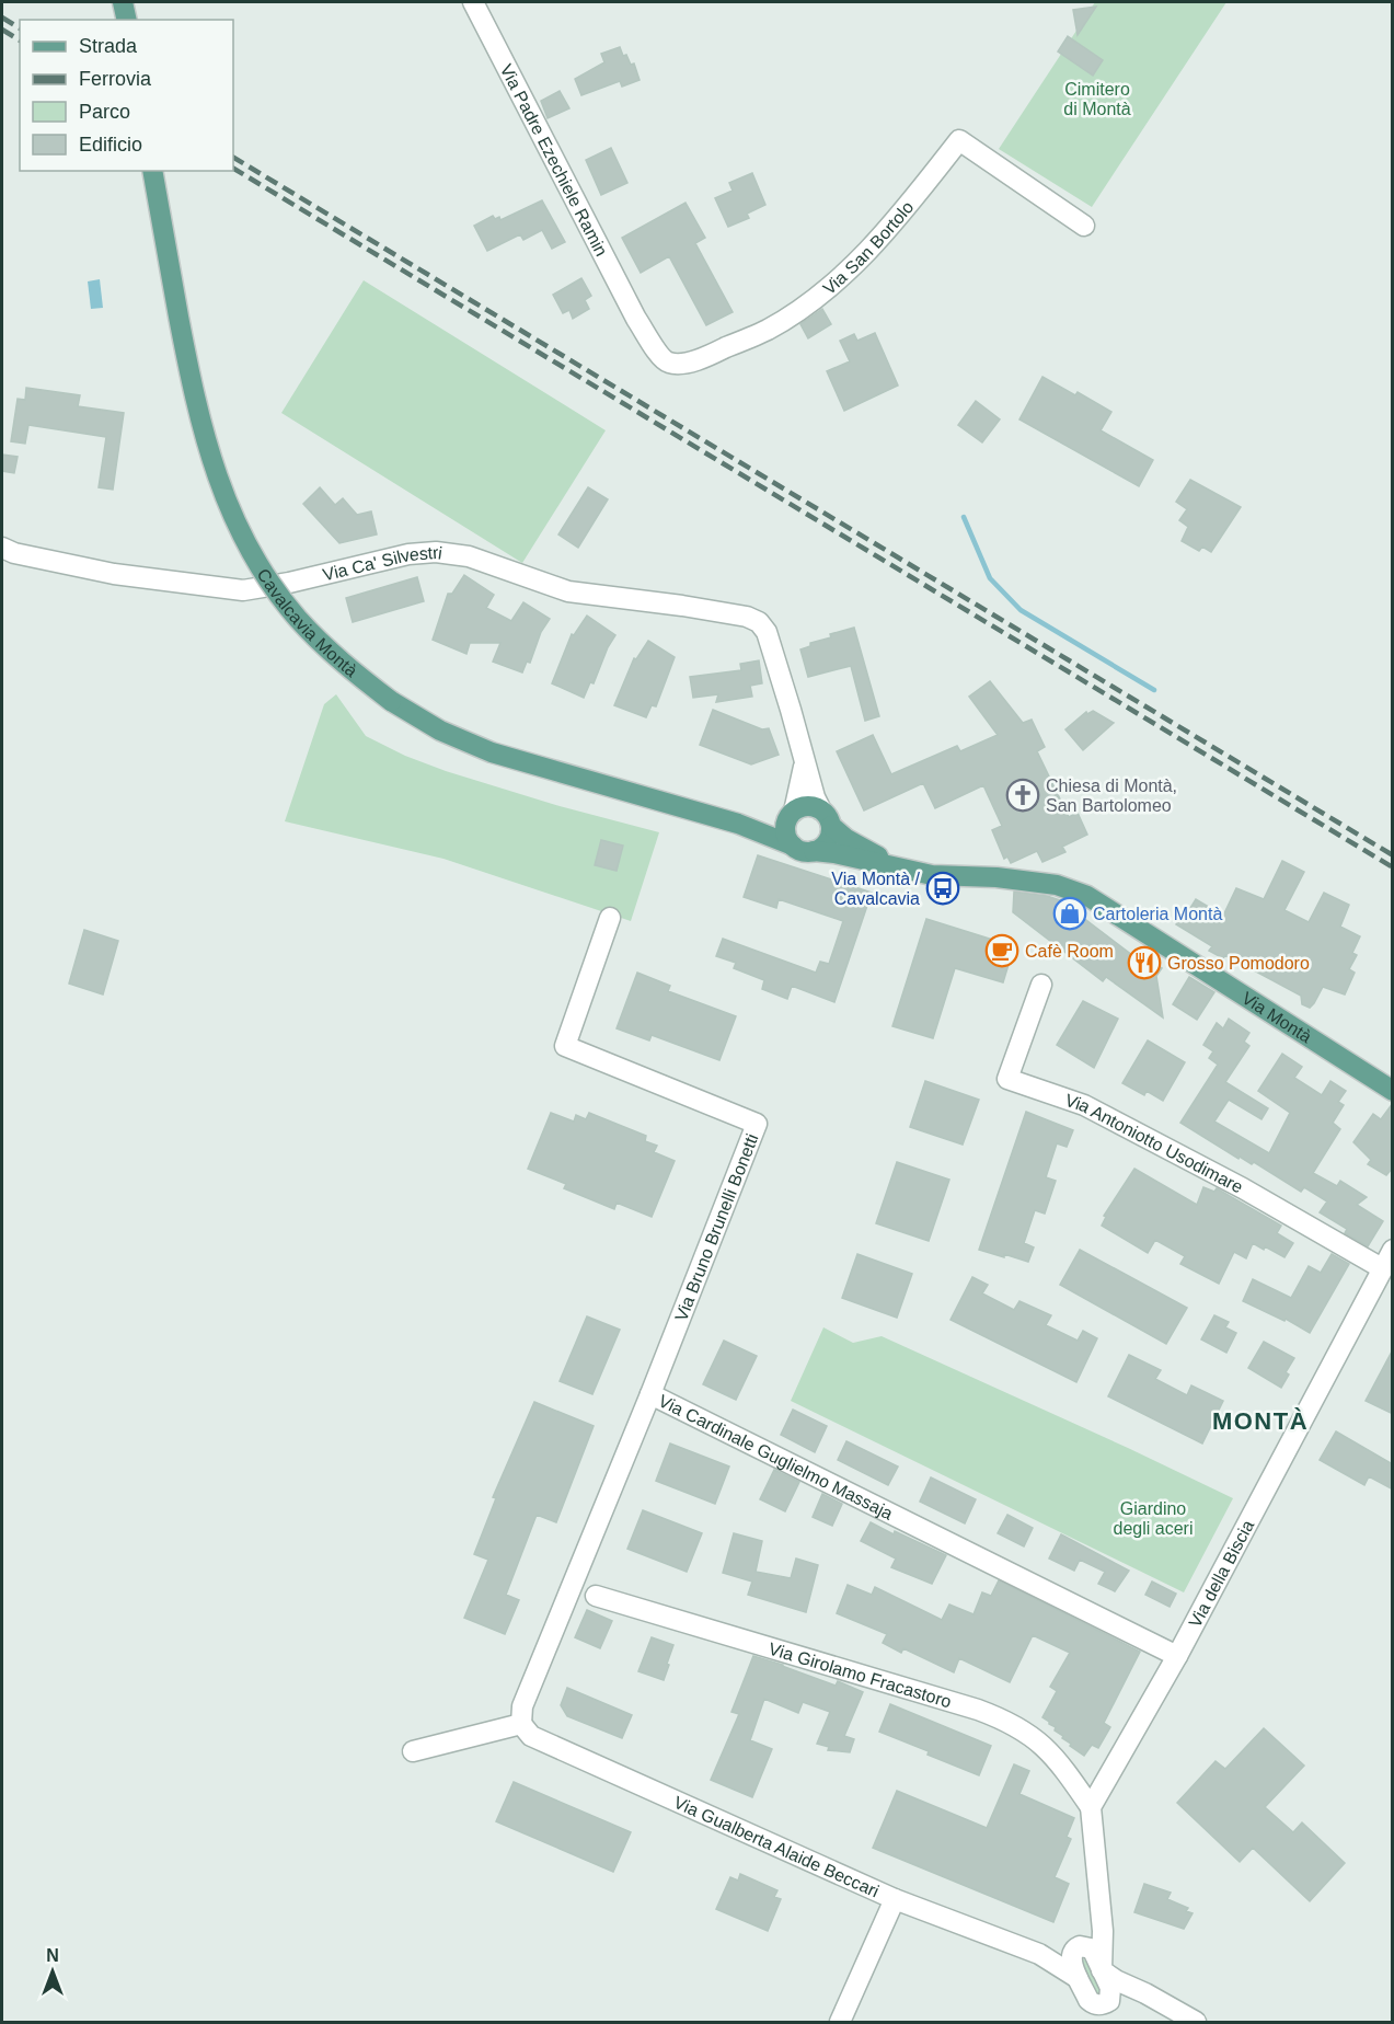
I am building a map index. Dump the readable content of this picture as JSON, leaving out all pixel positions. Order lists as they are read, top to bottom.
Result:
{
  "streets": {
    "main road": ["Cavalcavia Montà", "Via Montà"],
    "street": [
      "Via Padre Ezechiele Ramin",
      "Via San Bortolo",
      "Via Ca' Silvestri",
      "Via Antoniotto Usodimare",
      "Via Bruno Brunelli Bonetti",
      "Via Cardinale Guglielmo Massaja",
      "Via della Biscia",
      "Via Girolamo Fracastoro",
      "Via Gualberta Alaide Beccari"
    ]
  },
  "crossings": [
    ["Via Padre Ezechiele Ramin", "Via San Bortolo"],
    ["Cavalcavia Montà", "Via Montà"],
    ["Via Antoniotto Usodimare", "Via della Biscia"],
    ["Via Bruno Brunelli Bonetti", "Via Cardinale Guglielmo Massaja"],
    ["Via Cardinale Guglielmo Massaja", "Via della Biscia"],
    ["Via Cardinale Guglielmo Massaja", "Via Gualberta Alaide Beccari"],
    ["Via della Biscia", "Via Girolamo Fracastoro"]
  ],
  "districts": ["MONTÀ"],
  "parks": ["Cimitero di Montà", "Giardino degli aceri"],
  "places": {
    "church": ["Chiesa di Montà, San Bartolomeo"],
    "bus stop": ["Via Montà / Cavalcavia"],
    "shop": ["Cartoleria Montà"],
    "cafe": ["Cafè Room"],
    "restaurant": ["Grosso Pomodoro"]
  },
  "legend": [
    "Strada",
    "Ferrovia",
    "Parco",
    "Edificio"
  ],
  "north": "top"
}
